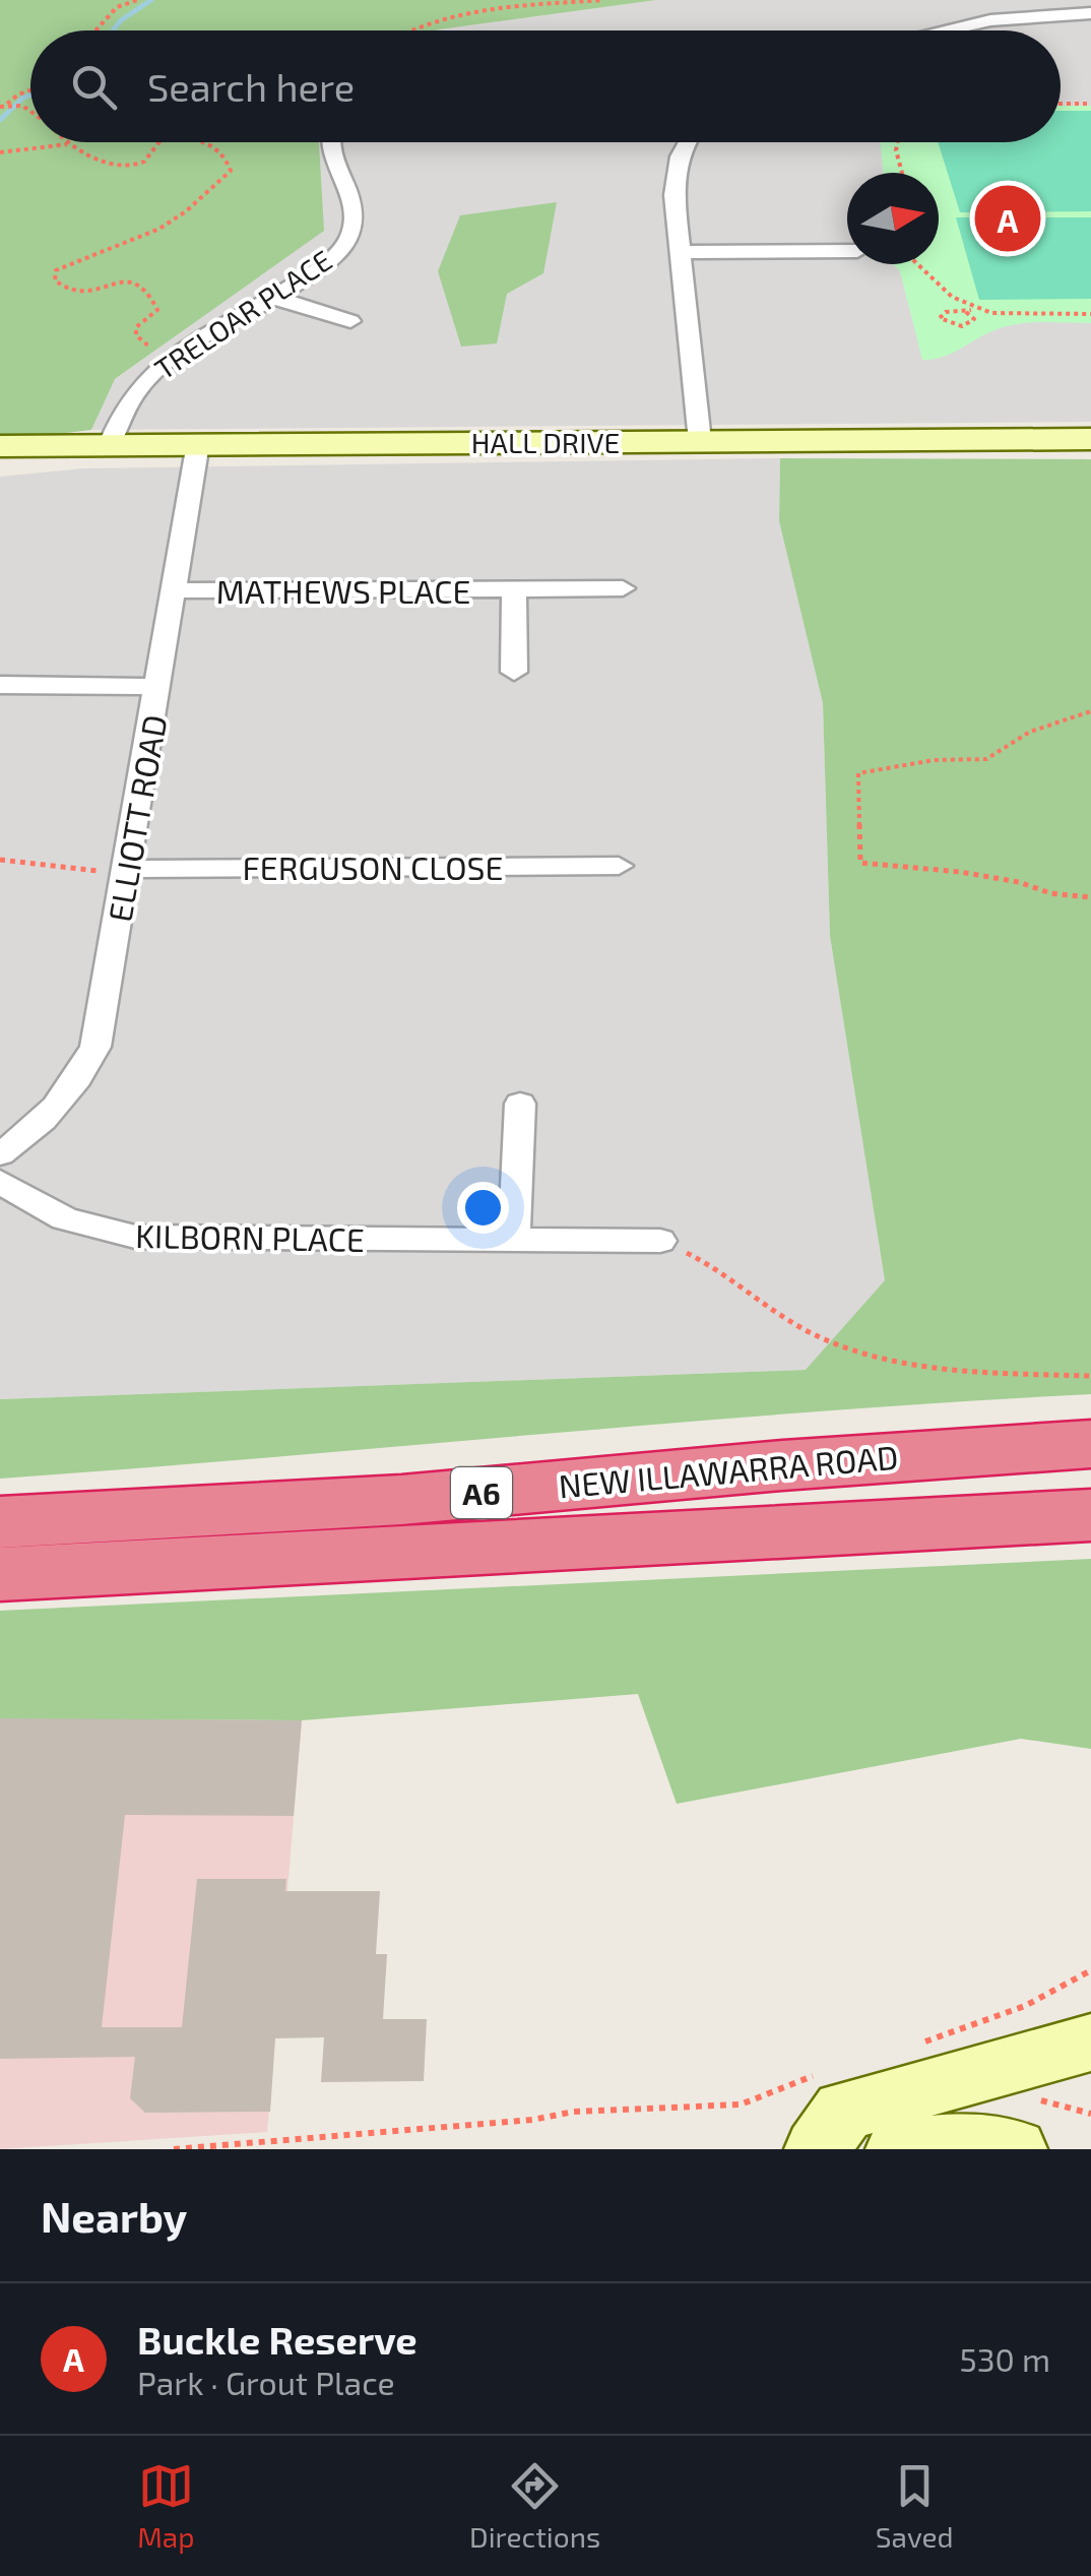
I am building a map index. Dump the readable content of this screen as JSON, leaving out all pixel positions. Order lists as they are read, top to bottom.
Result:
{
  "streets": {
    "highway": ["NEW ILLAWARRA ROAD", "A6"],
    "street": [
      "TRELOAR PLACE",
      "HALL DRIVE",
      "MATHEWS PLACE",
      "ELLIOTT ROAD",
      "FERGUSON CLOSE",
      "KILBORN PLACE"
    ]
  },
  "crossings": [
    ["TRELOAR PLACE", "HALL DRIVE"],
    ["HALL DRIVE", "ELLIOTT ROAD"],
    ["MATHEWS PLACE", "ELLIOTT ROAD"],
    ["ELLIOTT ROAD", "FERGUSON CLOSE"]
  ],
  "north": "right",
  "page": {
    "search": "Search here",
    "pins": "A",
    "heading": "Nearby",
    "list": [
      {
        "mark": "A",
        "name": "Buckle Reserve",
        "note": "Park · Grout Place",
        "value": "530 m"
      }
    ],
    "nav": ["Map", "Directions", "Saved"]
  }
}
